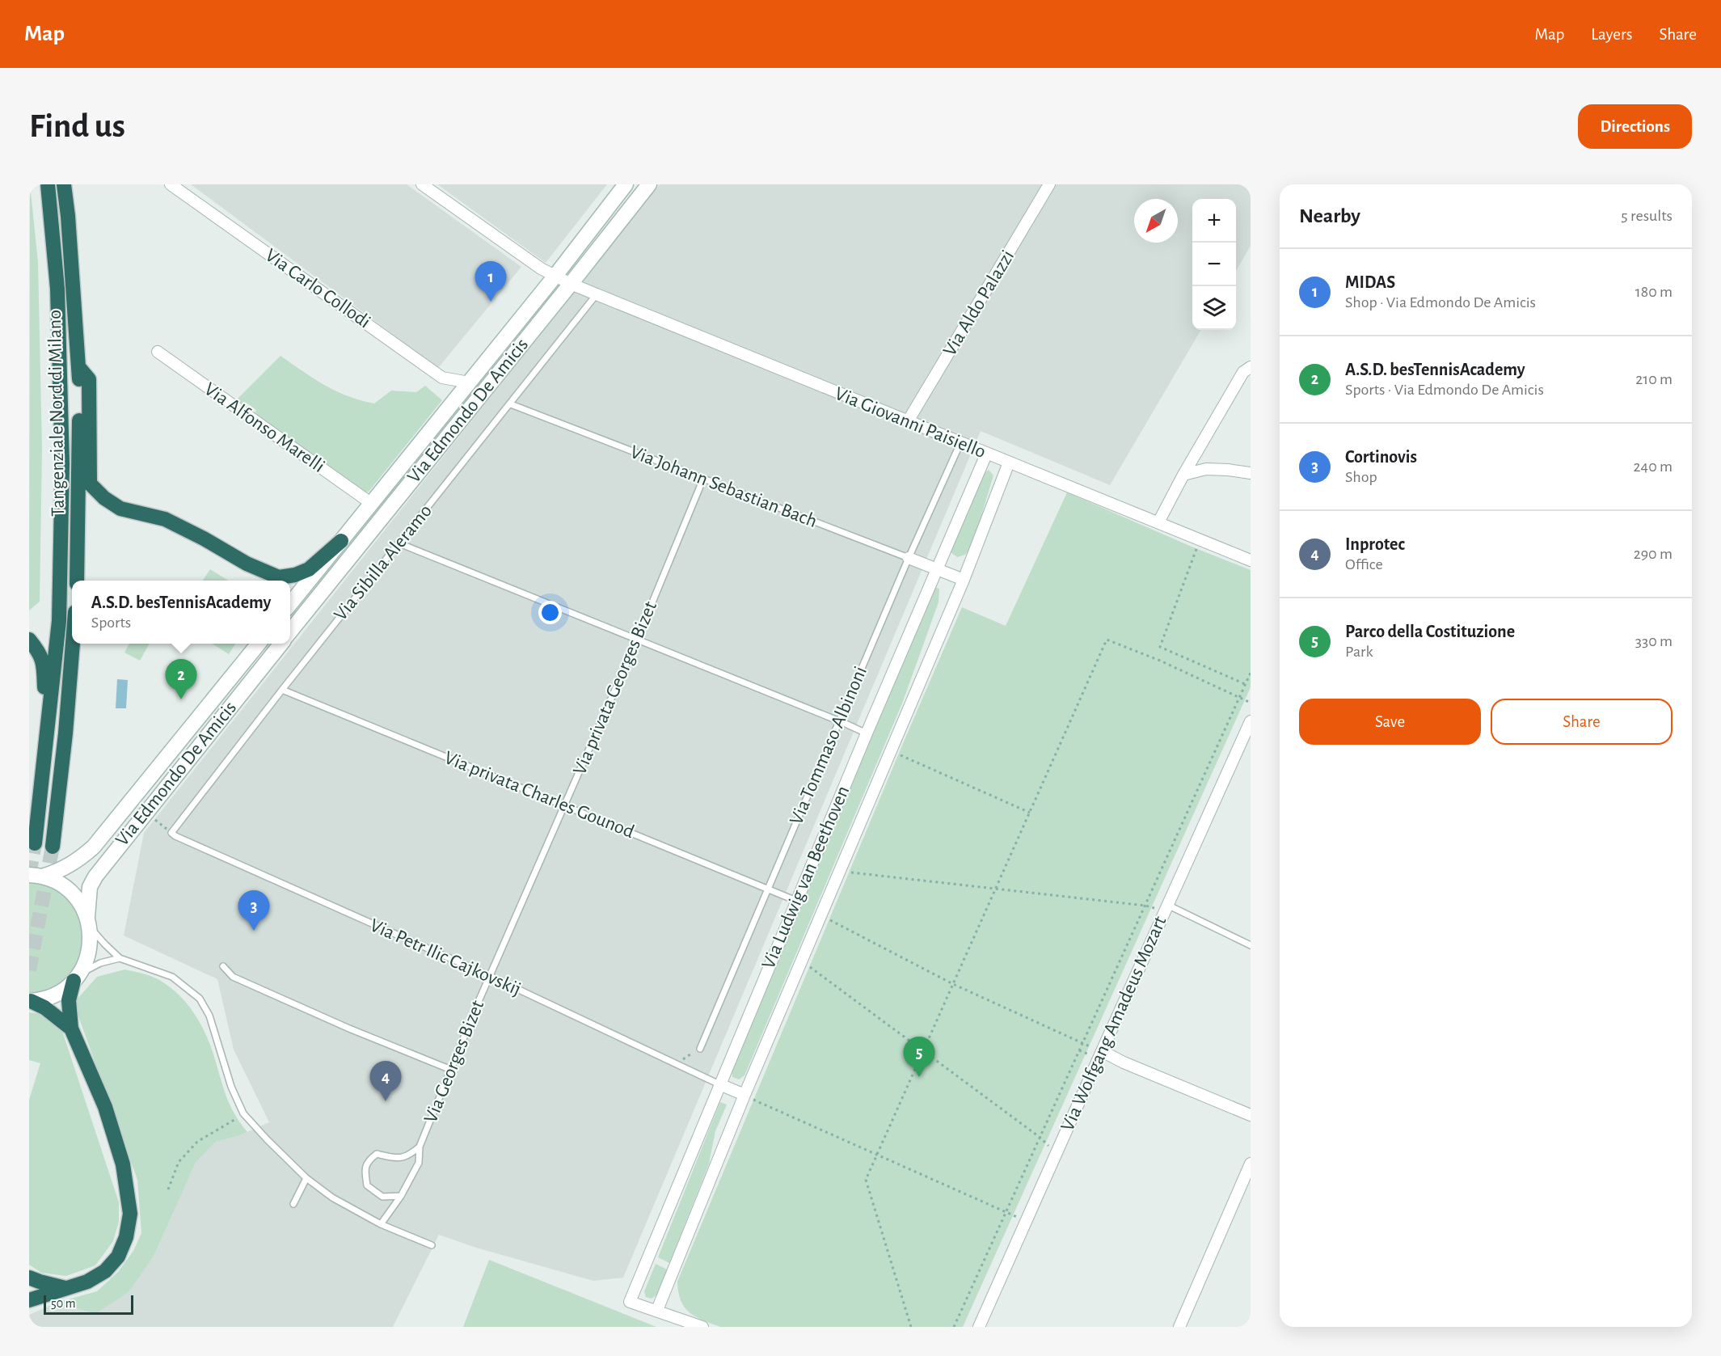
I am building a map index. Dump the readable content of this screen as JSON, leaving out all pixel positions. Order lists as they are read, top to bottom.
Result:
{
  "streets": {
    "highway": ["Tangenziale Nord di Milano"],
    "main road": ["Via Edmondo De Amicis"],
    "street": [
      "Via Carlo Collodi",
      "Via Aldo Palazzi",
      "Via Giovanni Paisiello",
      "Via Alfonso Marelli",
      "Via Johann Sebastian Bach",
      "Via Ludwig van Beethoven",
      "Via Wolfgang Amadeus Mozart"
    ],
    "lane": [
      "Via Sibilla Aleramo",
      "Via privata Georges Bizet",
      "Via Tommaso Albinoni",
      "Via privata Charles Gounod",
      "Via Petr Ilic Cajkovskij",
      "Via Georges Bizet"
    ]
  },
  "crossings": [
    ["Via Carlo Collodi", "Via Edmondo De Amicis"],
    ["Via Aldo Palazzi", "Via Giovanni Paisiello"],
    ["Via Edmondo De Amicis", "Via Giovanni Paisiello"],
    ["Via Edmondo De Amicis", "Via Alfonso Marelli"],
    ["Via Giovanni Paisiello", "Via Sibilla Aleramo"],
    ["Via Giovanni Paisiello", "Via Tommaso Albinoni"],
    ["Via Giovanni Paisiello", "Via Ludwig van Beethoven"],
    ["Via Johann Sebastian Bach", "Via Sibilla Aleramo"],
    ["Via Johann Sebastian Bach", "Via privata Georges Bizet"],
    ["Via Johann Sebastian Bach", "Via Tommaso Albinoni"],
    ["Via Johann Sebastian Bach", "Via Ludwig van Beethoven"],
    ["Via Sibilla Aleramo", "Via privata Charles Gounod"],
    ["Via Sibilla Aleramo", "Via Petr Ilic Cajkovskij"],
    ["Via privata Georges Bizet", "Via privata Charles Gounod"],
    ["Via privata Georges Bizet", "Via Petr Ilic Cajkovskij"],
    ["Via privata Georges Bizet", "Via Georges Bizet"],
    ["Via Tommaso Albinoni", "Via privata Charles Gounod"],
    ["Via privata Charles Gounod", "Via Ludwig van Beethoven"],
    ["Via Ludwig van Beethoven", "Via Petr Ilic Cajkovskij"],
    ["Via Petr Ilic Cajkovskij", "Via Georges Bizet"]
  ],
  "scale_bar": "50 m",
  "north": "bottom left",
  "page": {
    "header": "Map",
    "nav": ["Map", "Layers", "Share"],
    "buttons": [
      "Directions",
      ["Save", "Share"]
    ],
    "title": "Find us",
    "heading": ["Nearby", "5 results"],
    "map_buttons": ["+", "−"],
    "list": [
      {
        "mark": "1",
        "name": "MIDAS",
        "note": "Shop · Via Edmondo De Amicis",
        "value": "180 m"
      },
      {
        "mark": "2",
        "name": "A.S.D. besTennisAcademy",
        "note": "Sports · Via Edmondo De Amicis",
        "value": "210 m"
      },
      {
        "mark": "3",
        "name": "Cortinovis",
        "note": "Shop",
        "value": "240 m"
      },
      {
        "mark": "4",
        "name": "Inprotec",
        "note": "Office",
        "value": "290 m"
      },
      {
        "mark": "5",
        "name": "Parco della Costituzione",
        "note": "Park",
        "value": "330 m"
      }
    ],
    "pins": [
      "1",
      "2",
      "3",
      "5",
      "4"
    ],
    "popup": ["A.S.D. besTennisAcademy", "Sports"],
    "scale": "50 m"
  }
}
